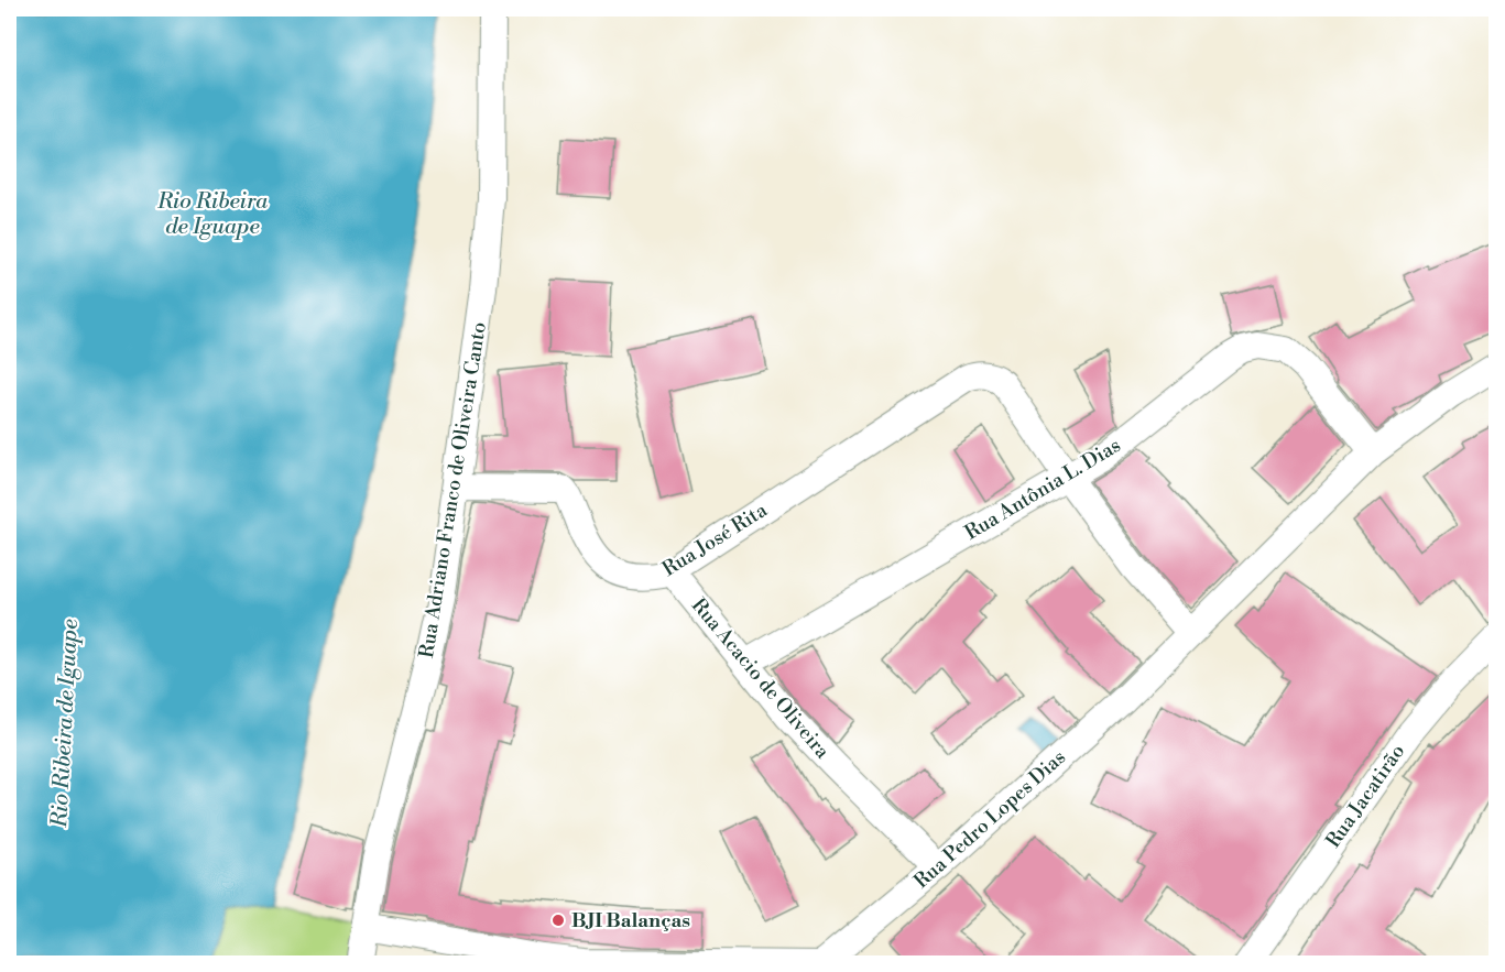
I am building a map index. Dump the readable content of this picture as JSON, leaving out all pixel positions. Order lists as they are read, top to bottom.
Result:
{
  "streets": {
    "street": [
      "Rua Antônia L. Dias",
      "Rua Adriano Franco de Oliveira Canto",
      "Rua José Rita",
      "Rua Acacio de Oliveira",
      "Rua Jacatirão",
      "Rua Pedro Lopes Dias"
    ]
  },
  "crossings": [
    ["Rua Antônia L. Dias", "Rua José Rita"],
    ["Rua Antônia L. Dias", "Rua Acacio de Oliveira"],
    ["Rua Antônia L. Dias", "Rua Pedro Lopes Dias"],
    ["Rua Adriano Franco de Oliveira Canto", "Rua José Rita"],
    ["Rua Adriano Franco de Oliveira Canto", "Rua Pedro Lopes Dias"],
    ["Rua José Rita", "Rua Acacio de Oliveira"],
    ["Rua Acacio de Oliveira", "Rua Pedro Lopes Dias"]
  ],
  "water": ["Rio Ribeira de Iguape"],
  "places": ["BJI Balanças"]
}
